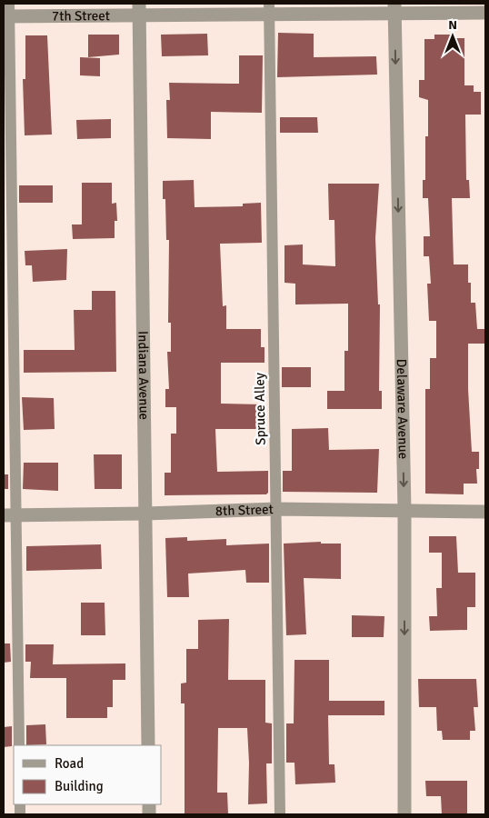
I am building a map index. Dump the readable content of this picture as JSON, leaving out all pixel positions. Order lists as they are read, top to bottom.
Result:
{
  "streets": {
    "street": [
      "7th Street",
      "Indiana Avenue",
      "Delaware Avenue",
      "8th Street"
    ],
    "lane": ["Spruce Alley"]
  },
  "crossings": [
    ["7th Street", "Indiana Avenue"],
    ["7th Street", "Spruce Alley"],
    ["7th Street", "Delaware Avenue"],
    ["Indiana Avenue", "8th Street"],
    ["Spruce Alley", "8th Street"],
    ["Delaware Avenue", "8th Street"]
  ],
  "one_way": ["Delaware Avenue"],
  "legend": ["Road", "Building"],
  "north": "top"
}
